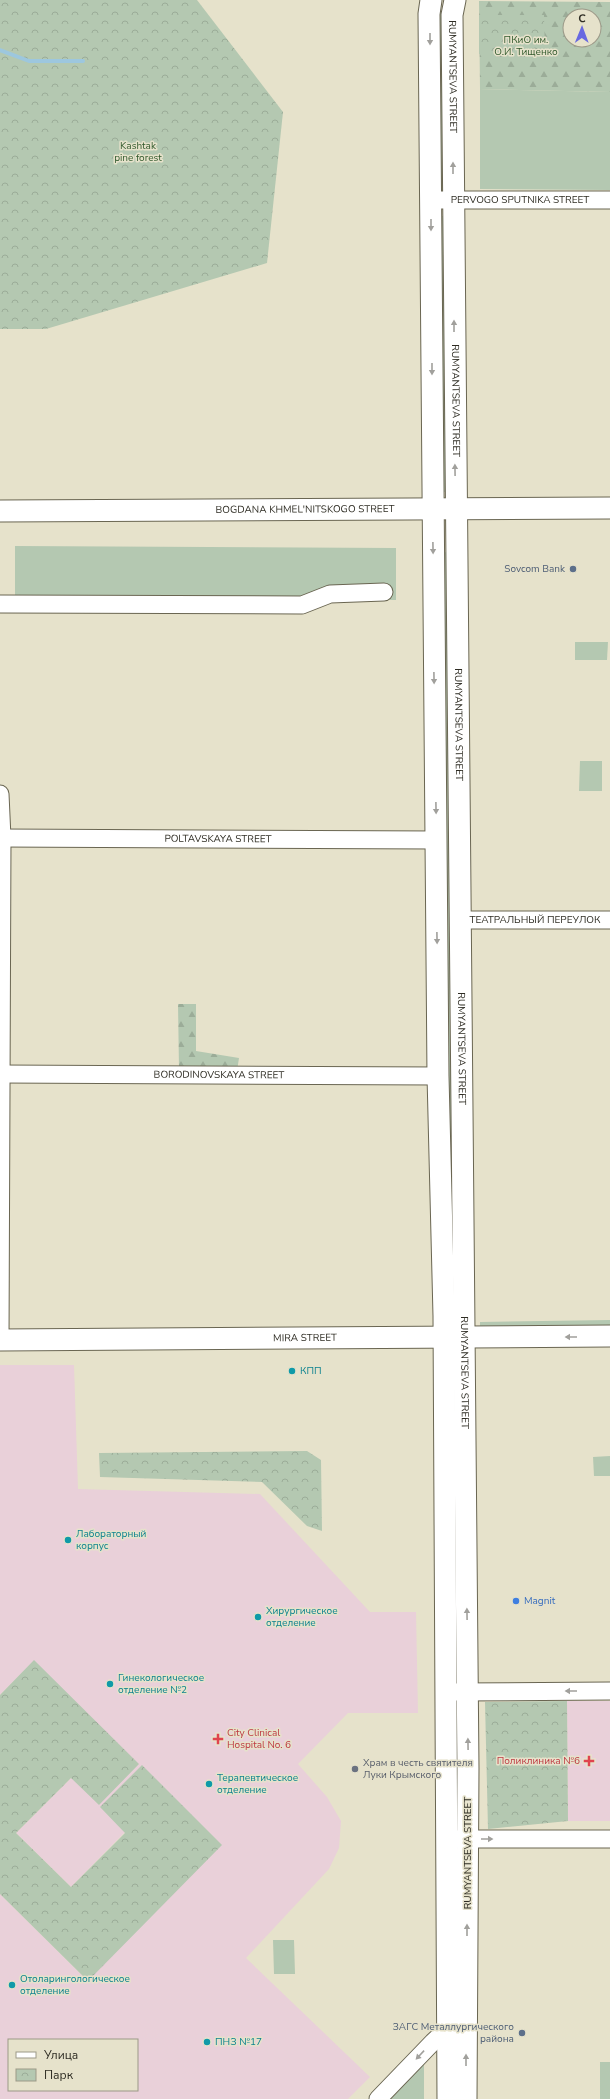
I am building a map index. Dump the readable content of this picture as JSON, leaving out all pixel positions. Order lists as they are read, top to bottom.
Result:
{
  "streets": {
    "main road": ["RUMYANTSEVA STREET", "BOGDANA KHMEL'NITSKOGO STREET", "MIRA STREET"],
    "street": [
      "PERVOGO SPUTNIKA STREET",
      "POLTAVSKAYA STREET",
      "ТЕАТРАЛЬНЫЙ ПЕРЕУЛОК",
      "BORODINOVSKAYA STREET"
    ]
  },
  "crossings": [
    ["RUMYANTSEVA STREET", "PERVOGO SPUTNIKA STREET"],
    ["RUMYANTSEVA STREET", "BOGDANA KHMEL'NITSKOGO STREET"],
    ["RUMYANTSEVA STREET", "POLTAVSKAYA STREET"],
    ["RUMYANTSEVA STREET", "ТЕАТРАЛЬНЫЙ ПЕРЕУЛОК"],
    ["RUMYANTSEVA STREET", "BORODINOVSKAYA STREET"],
    ["RUMYANTSEVA STREET", "MIRA STREET"]
  ],
  "parks": ["ПКиО им. О.И. Тищенко", "Kashtak pine forest"],
  "places": {
    "other": [
      "Sovcom Bank",
      "КПП",
      "Лабораторный корпус",
      "Magnit",
      "Хирургическое отделение",
      "Гинекологическое отделение №2",
      "Храм в честь святителя Луки Крымского",
      "Терапевтическое отделение",
      "Отоларингологическое отделение",
      "ЗАГС Металлургического района",
      "ПНЗ №17"
    ],
    "health": ["City Clinical Hospital No. 6", "Поликлиника №6"]
  },
  "legend": ["Улица", "Парк"],
  "north": "top"
}
